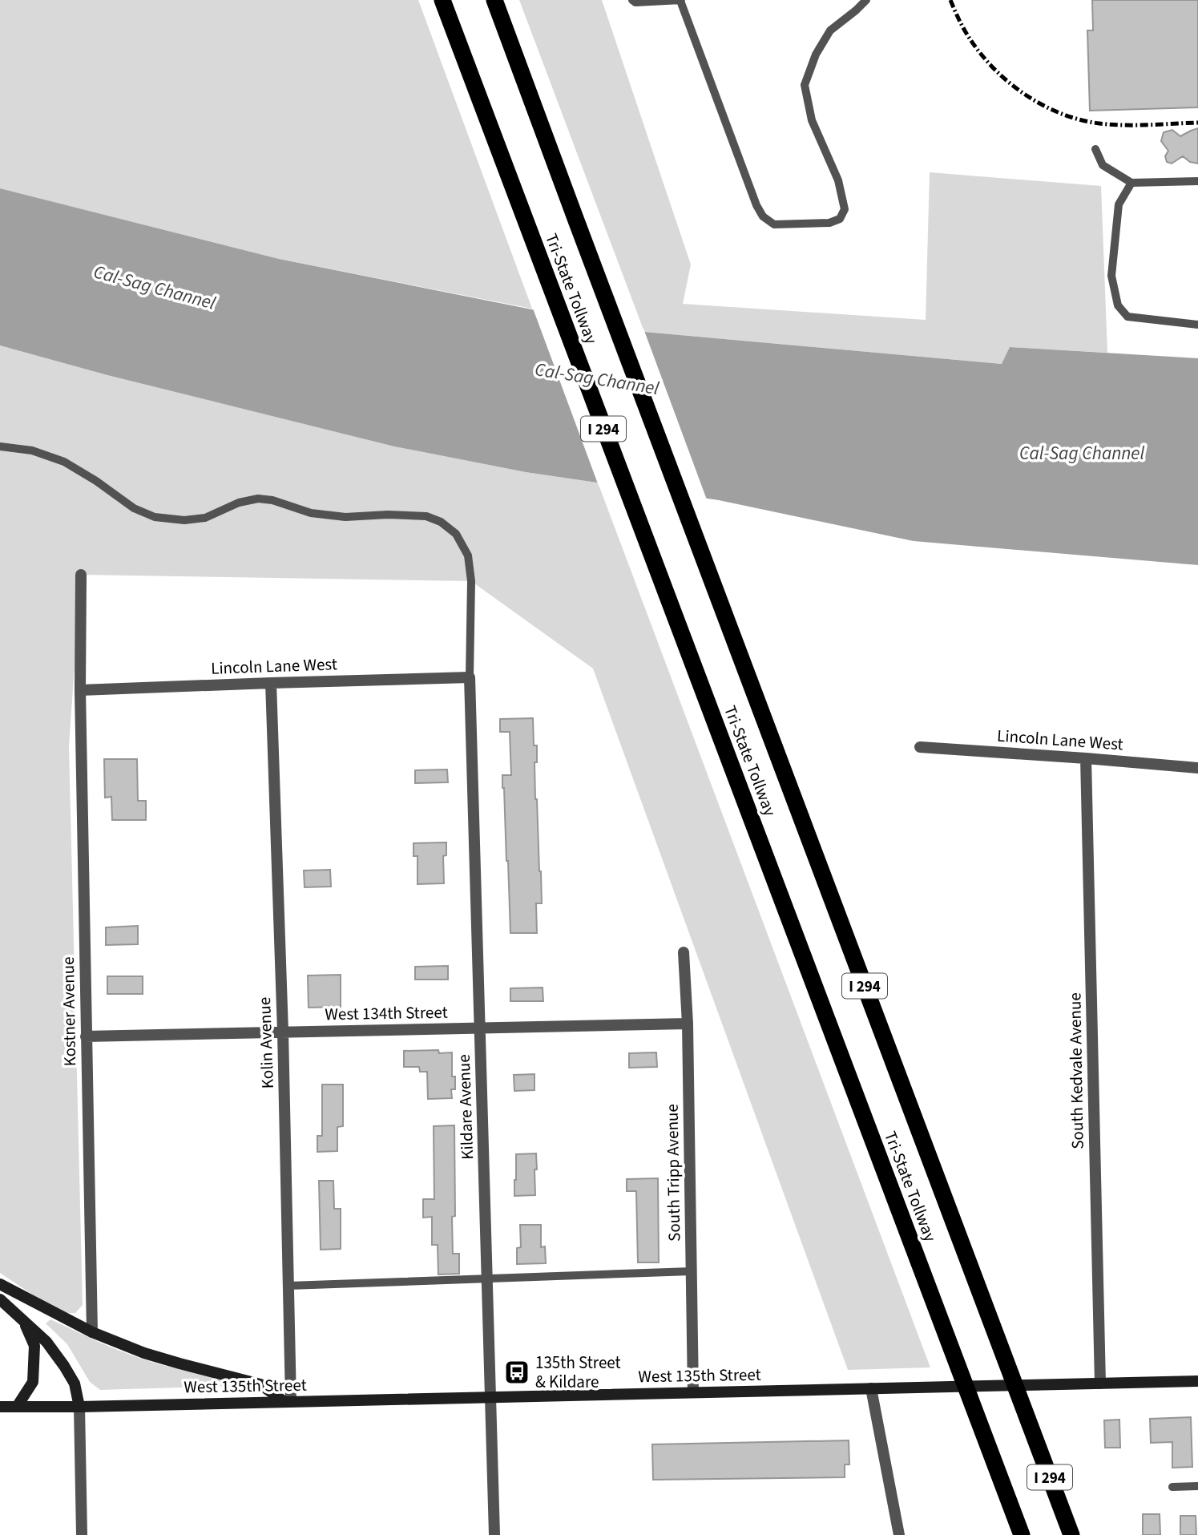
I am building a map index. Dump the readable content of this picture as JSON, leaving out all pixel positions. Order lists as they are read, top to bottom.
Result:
{
  "streets": {
    "highway": ["Tri-State Tollway", "I 294"],
    "street": [
      "Lincoln Lane West",
      "Kostner Avenue",
      "West 134th Street",
      "Kolin Avenue",
      "South Kedvale Avenue",
      "Kildare Avenue",
      "South Tripp Avenue",
      "West 135th Street"
    ]
  },
  "crossings": [
    ["Lincoln Lane West", "Kostner Avenue"],
    ["Lincoln Lane West", "Kolin Avenue"],
    ["Lincoln Lane West", "South Kedvale Avenue"],
    ["Lincoln Lane West", "Kildare Avenue"],
    ["Kostner Avenue", "West 134th Street"],
    ["West 134th Street", "Kolin Avenue"],
    ["West 134th Street", "Kildare Avenue"],
    ["West 134th Street", "South Tripp Avenue"],
    ["Kolin Avenue", "West 135th Street"],
    ["South Kedvale Avenue", "West 135th Street"],
    ["Kildare Avenue", "West 135th Street"],
    ["South Tripp Avenue", "West 135th Street"]
  ],
  "water": ["Cal-Sag Channel"],
  "places": {
    "bus stop": ["135th Street & Kildare"]
  }
}
